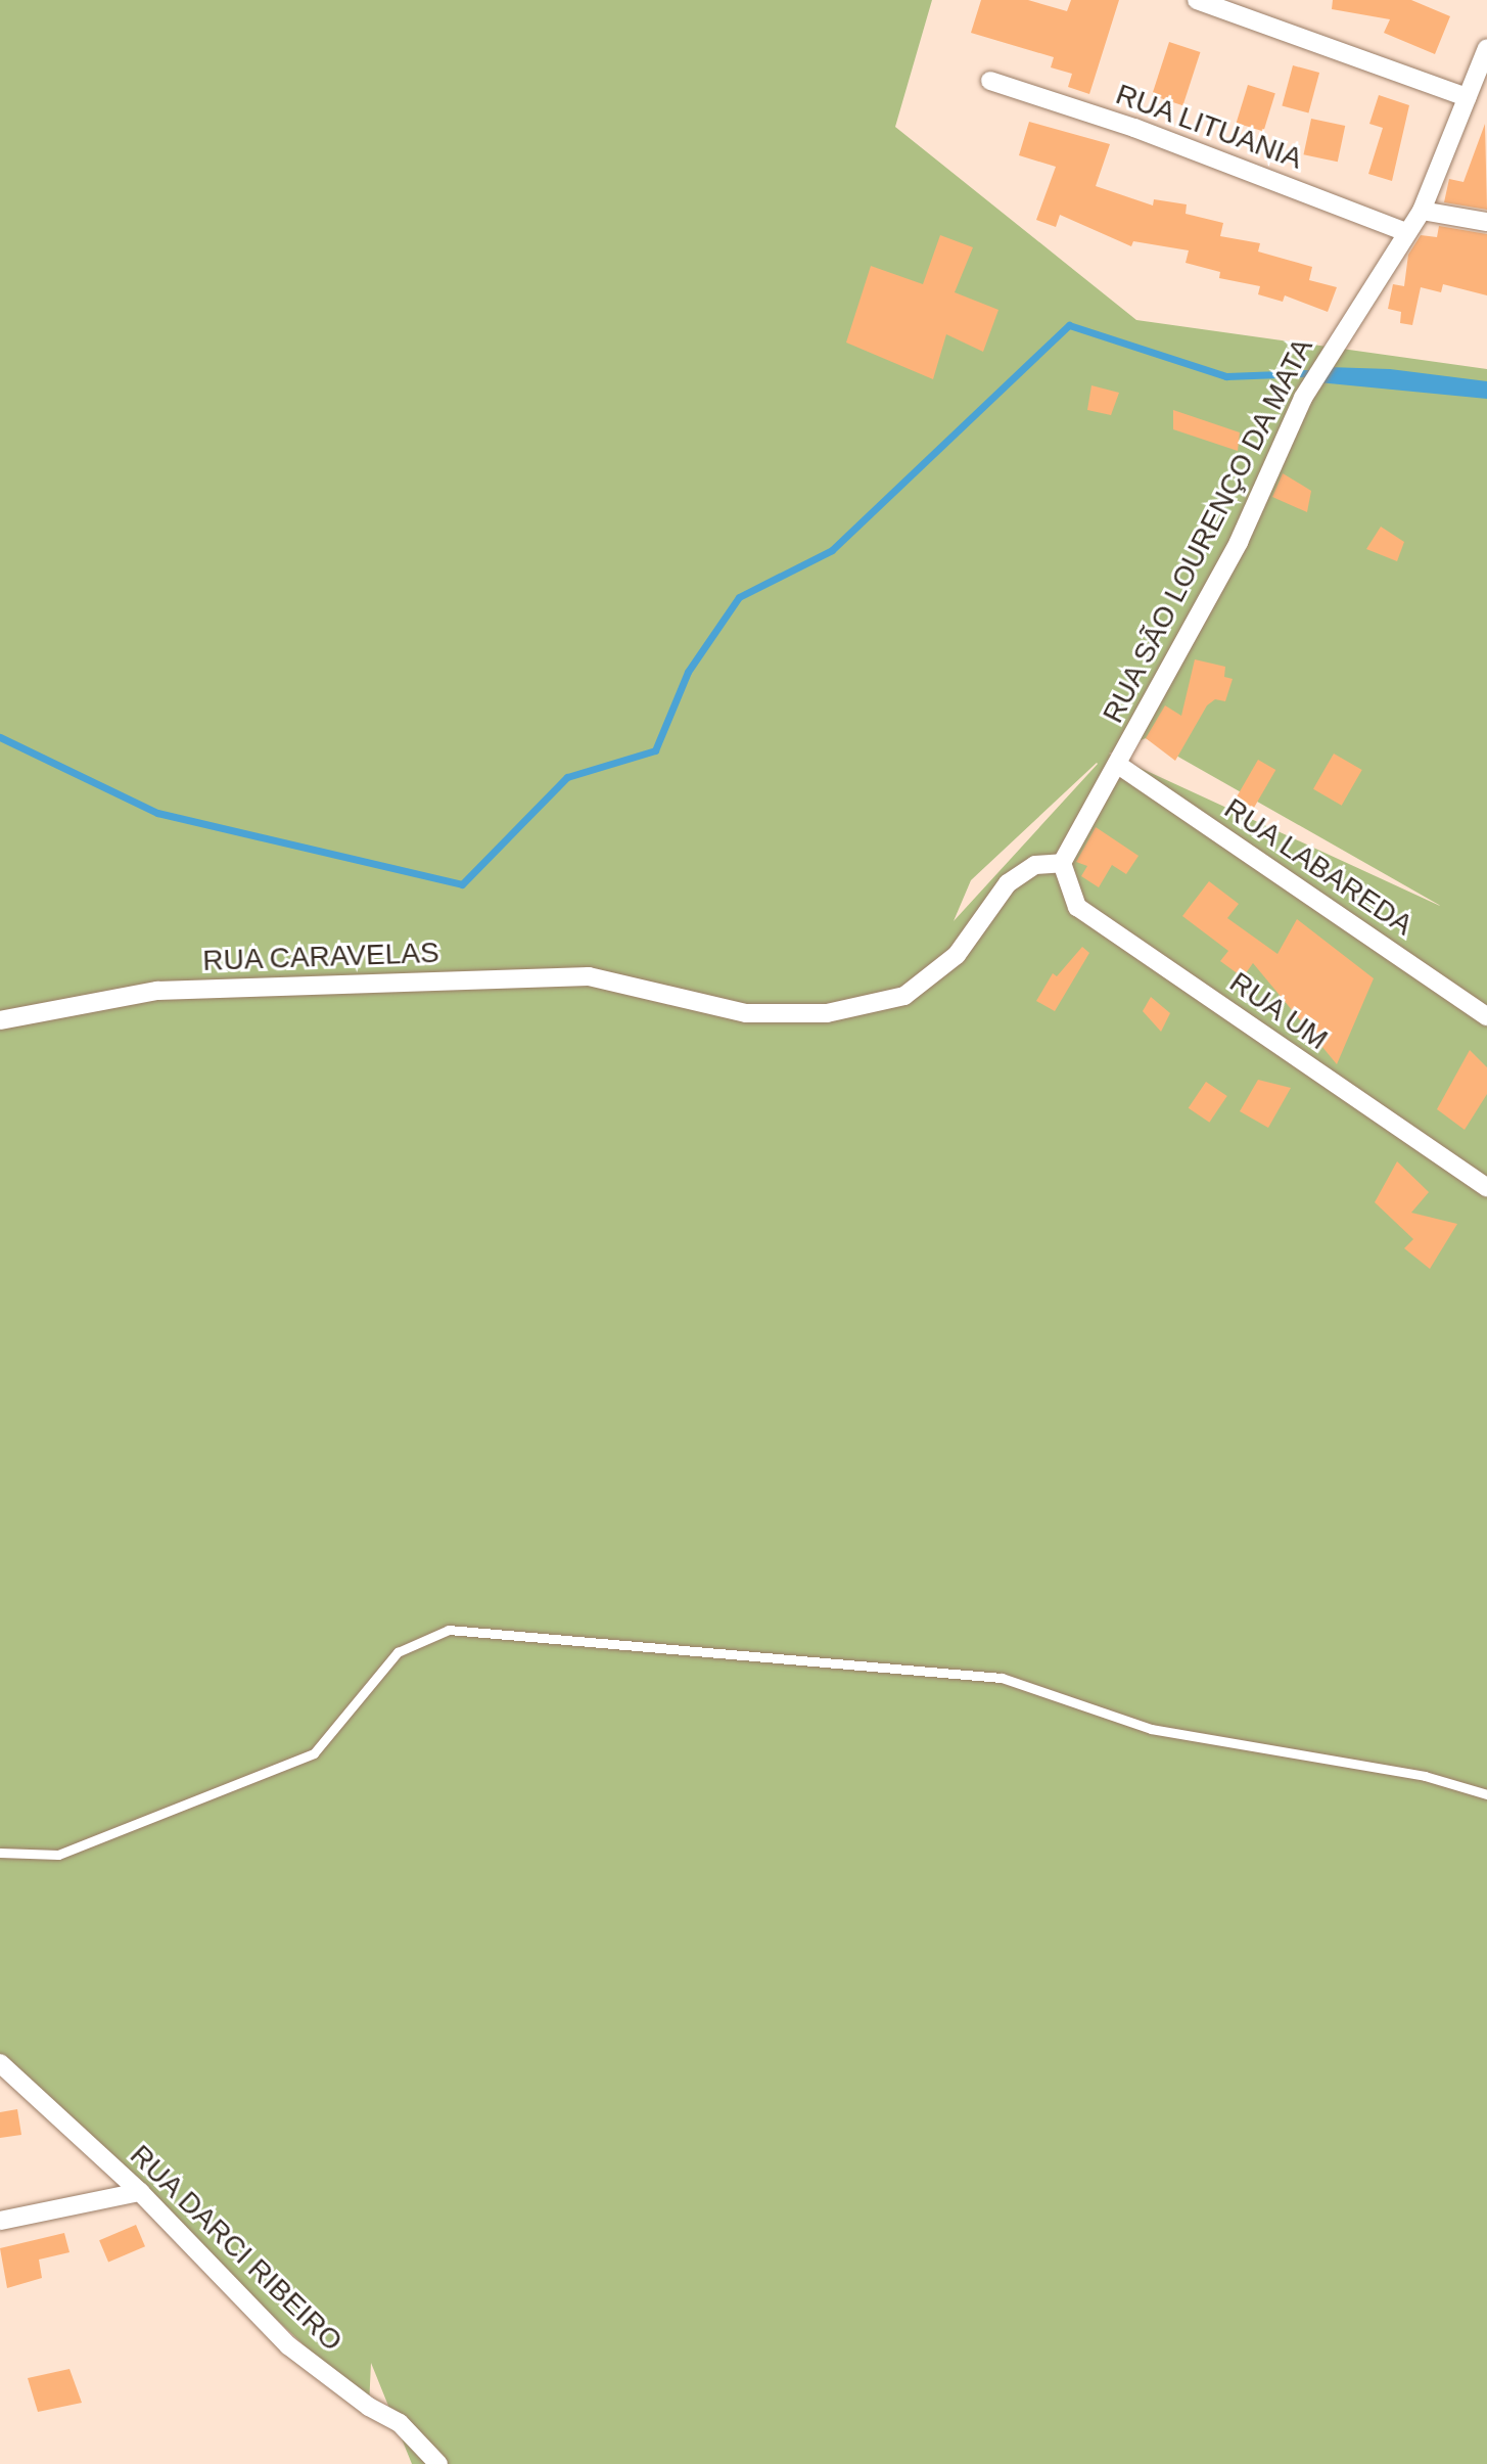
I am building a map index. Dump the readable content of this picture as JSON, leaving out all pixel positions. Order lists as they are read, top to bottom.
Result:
{
  "streets": {
    "street": [
      "RUA LITUANIA",
      "RUA SÃO LOURENÇO DA MATA",
      "RUA LABAREDA",
      "RUA CARAVELAS",
      "RUA UM",
      "RUA DARCI RIBEIRO"
    ]
  },
  "crossings": [
    ["RUA LITUANIA", "RUA SÃO LOURENÇO DA MATA"],
    ["RUA SÃO LOURENÇO DA MATA", "RUA LABAREDA"],
    ["RUA SÃO LOURENÇO DA MATA", "RUA CARAVELAS"],
    ["RUA SÃO LOURENÇO DA MATA", "RUA UM"],
    ["RUA CARAVELAS", "RUA UM"]
  ]
}
